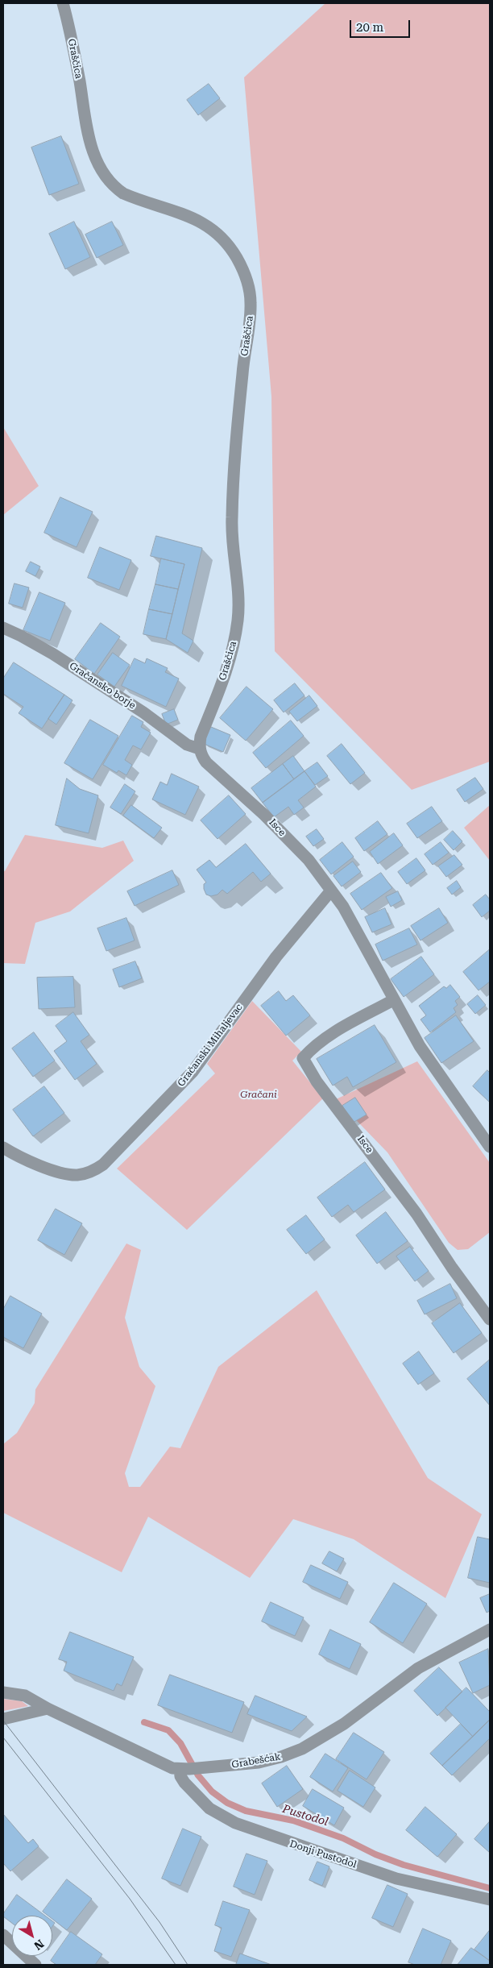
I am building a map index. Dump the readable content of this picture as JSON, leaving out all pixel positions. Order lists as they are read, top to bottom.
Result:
{
  "streets": {
    "street": [
      "Graščica",
      "Gračansko borje",
      "Isce",
      "Gračanski Mihaljevac",
      "Grabešćak",
      "Donji Pustodol"
    ]
  },
  "crossings": [
    ["Graščica", "Gračansko borje"],
    ["Graščica", "Isce"],
    ["Gračansko borje", "Isce"],
    ["Isce", "Gračanski Mihaljevac"],
    ["Grabešćak", "Donji Pustodol"]
  ],
  "water": ["Pustodol"],
  "parks": ["Gračani"],
  "scale_bar": "20 m",
  "north": "bottom right"
}
